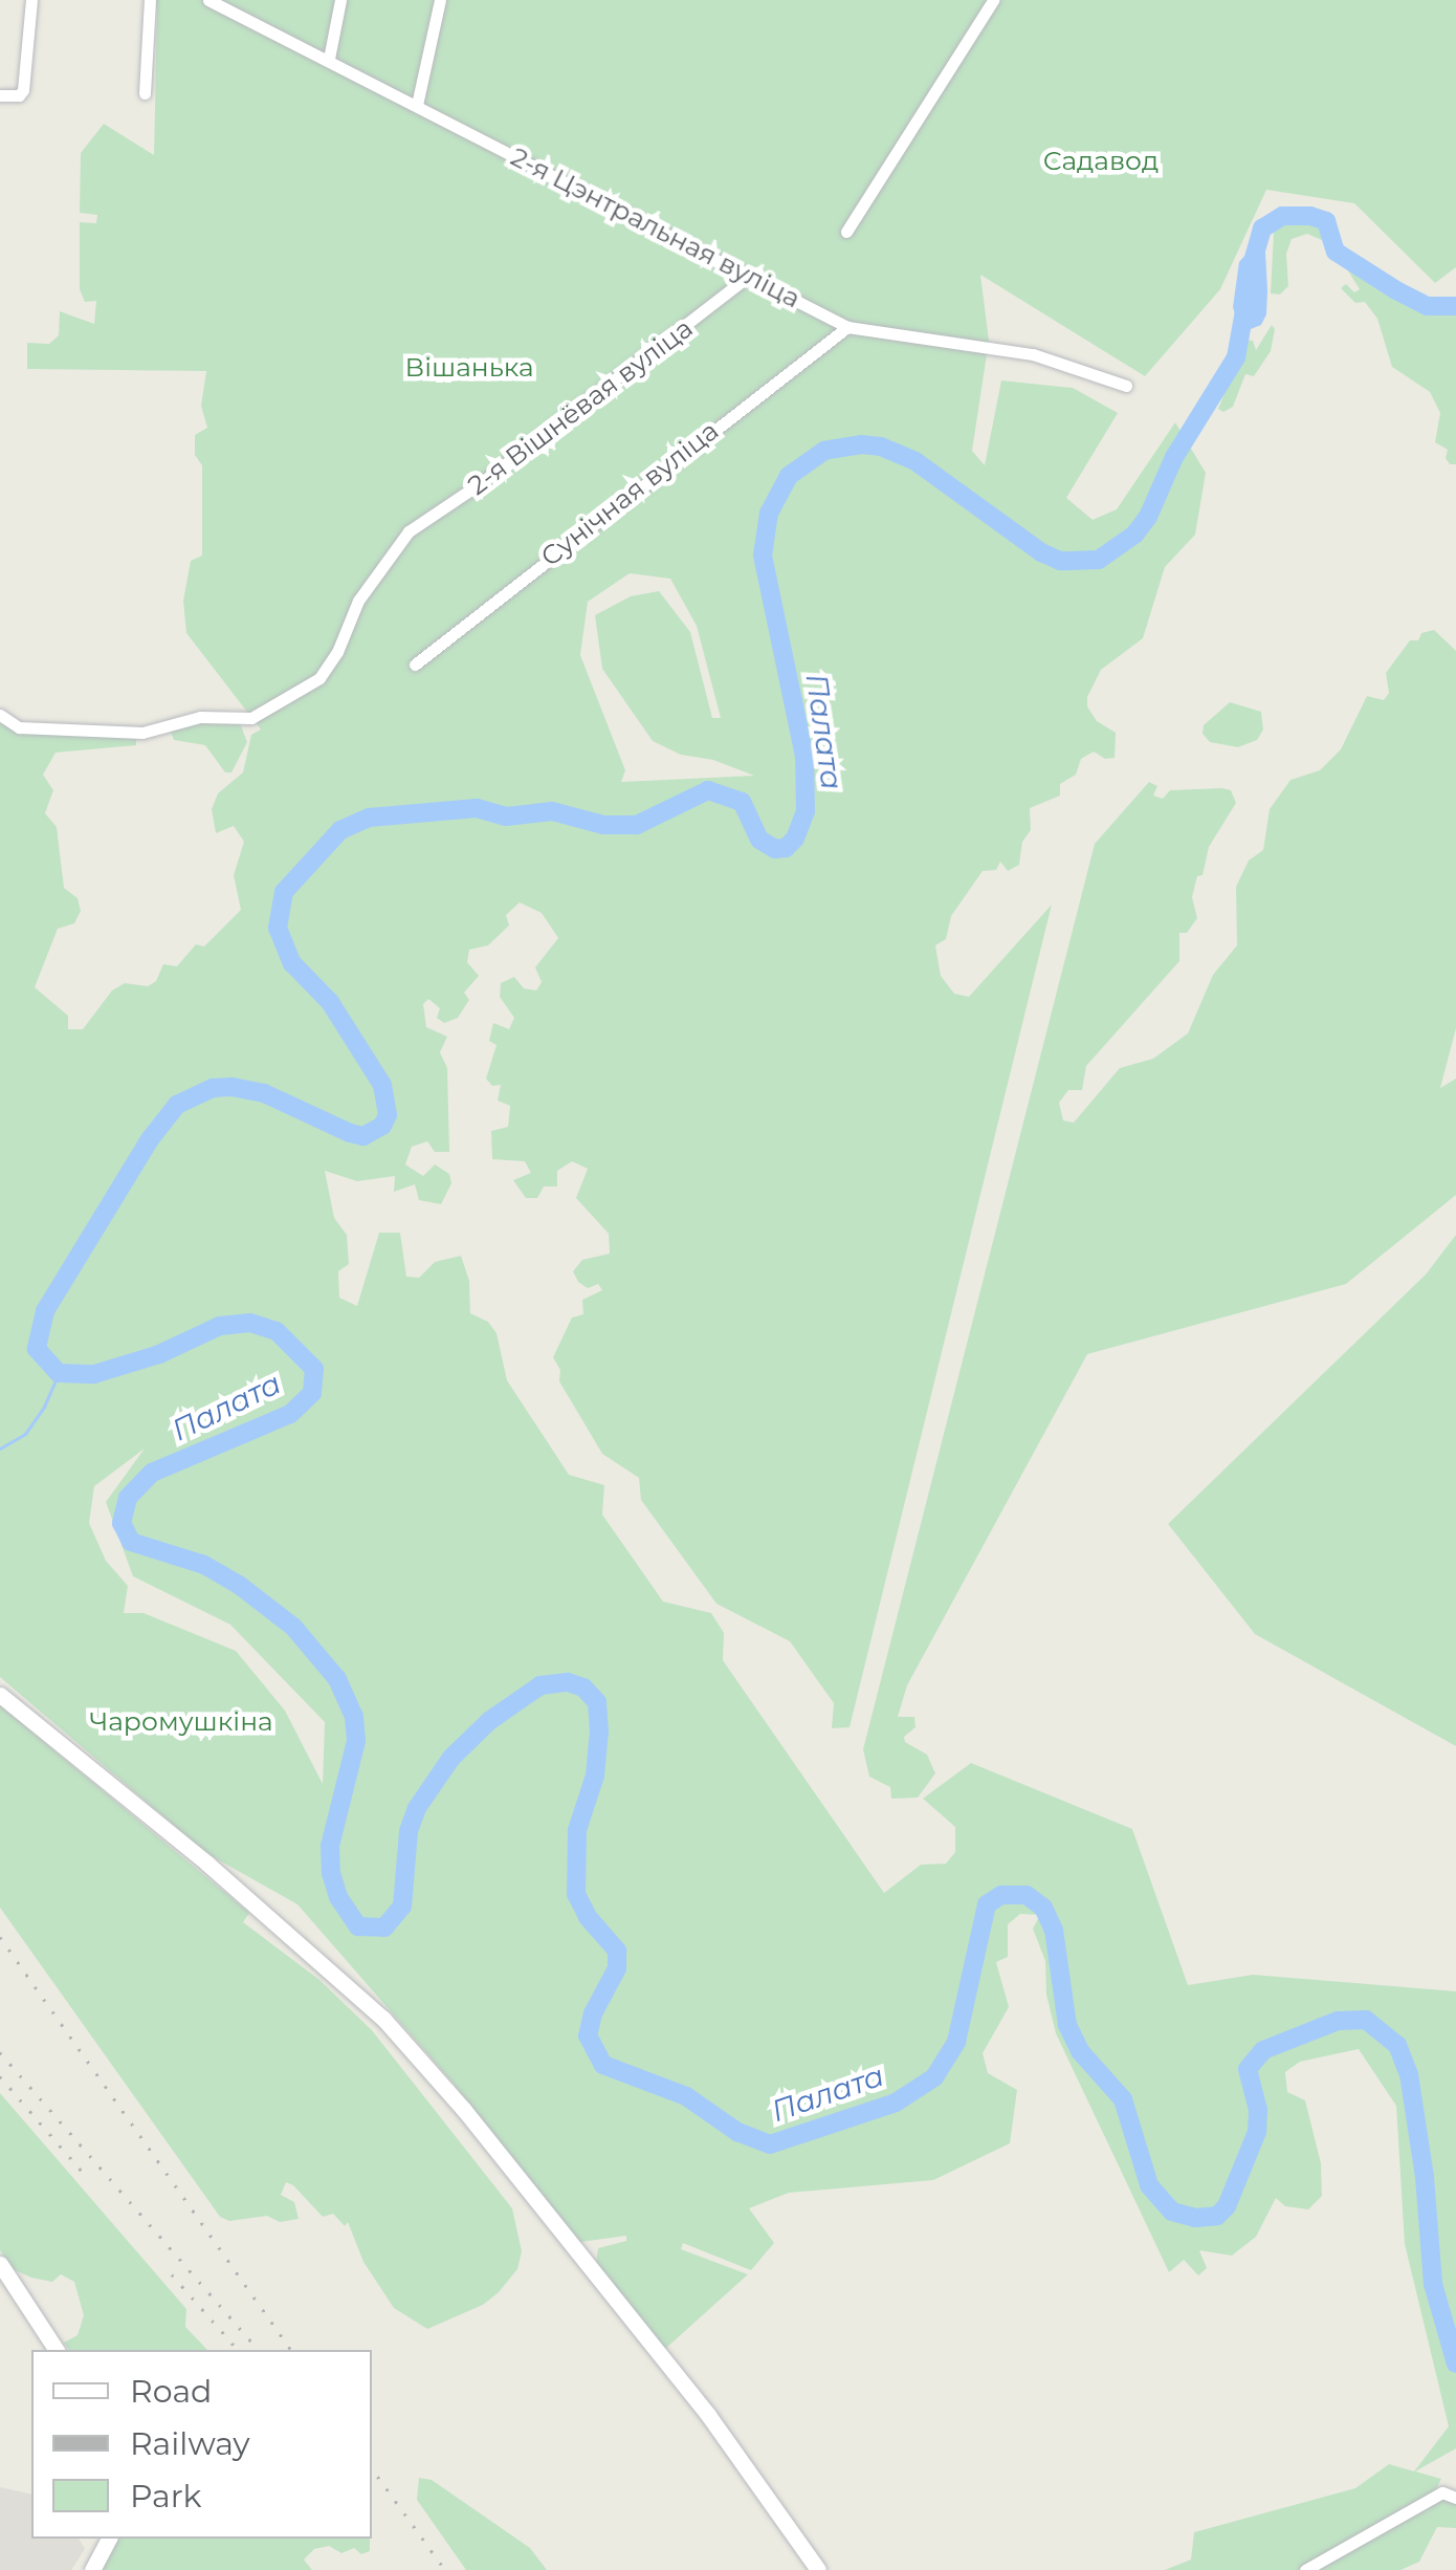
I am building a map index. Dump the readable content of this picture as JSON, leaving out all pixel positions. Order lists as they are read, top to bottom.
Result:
{
  "streets": {
    "street": ["2-я Цэнтральная вуліца", "2-я Вішнёвая вуліца", "Сунічная вуліца"]
  },
  "crossings": [
    ["2-я Цэнтральная вуліца", "2-я Вішнёвая вуліца"],
    ["2-я Цэнтральная вуліца", "Сунічная вуліца"]
  ],
  "water": ["Палата"],
  "parks": ["Садавод", "Вішанька", "Чаромушкіна"],
  "legend": ["Road", "Railway", "Park"]
}
